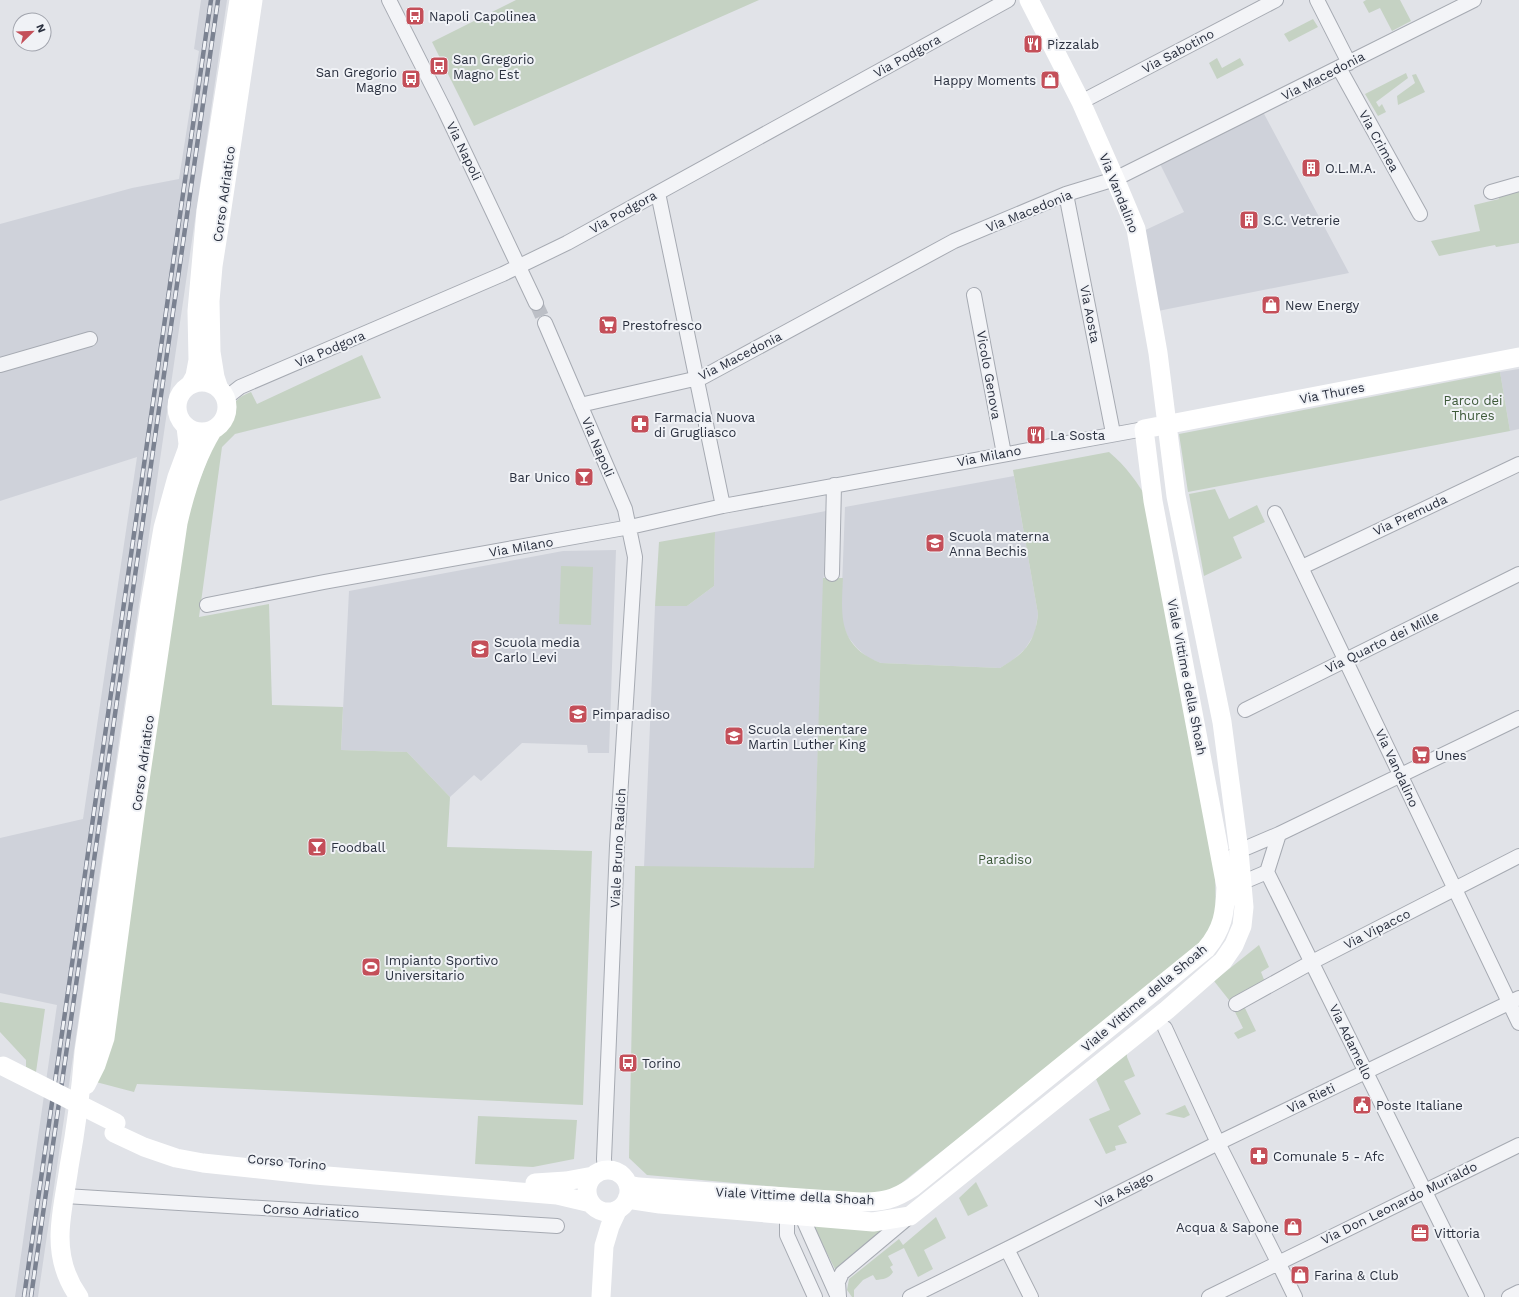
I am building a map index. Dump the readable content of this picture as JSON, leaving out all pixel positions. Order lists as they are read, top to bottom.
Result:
{
  "streets": {
    "street": [
      "Via Sabotino",
      "Via Podgora",
      "Via Macedonia",
      "Via Crimea",
      "Via Napoli",
      "Via Vandalino",
      "Corso Adriatico",
      "Via Aosta",
      "Vicolo Genova",
      "Via Thures",
      "Via Milano",
      "Via Premuda",
      "Via Quarto dei Mille",
      "Viale Vittime della Shoah",
      "Viale Bruno Radich",
      "Via Vipacco",
      "Via Adamello",
      "Via Rieti",
      "Corso Torino",
      "Via Asiago",
      "Via Don Leonardo Murialdo"
    ]
  },
  "crossings": [
    ["Via Sabotino", "Via Vandalino"],
    ["Via Podgora", "Via Napoli"],
    ["Via Podgora", "Corso Adriatico"],
    ["Via Macedonia", "Via Crimea"],
    ["Via Macedonia", "Via Napoli"],
    ["Via Macedonia", "Via Vandalino"],
    ["Via Macedonia", "Via Aosta"],
    ["Via Napoli", "Via Milano"],
    ["Via Napoli", "Viale Bruno Radich"],
    ["Via Vandalino", "Via Thures"],
    ["Via Vandalino", "Via Premuda"],
    ["Via Vandalino", "Via Quarto dei Mille"],
    ["Via Vandalino", "Viale Vittime della Shoah"],
    ["Via Vandalino", "Via Vipacco"],
    ["Via Vandalino", "Via Rieti"],
    ["Via Aosta", "Via Milano"],
    ["Vicolo Genova", "Via Milano"],
    ["Via Thures", "Via Milano"],
    ["Via Thures", "Viale Vittime della Shoah"],
    ["Via Milano", "Viale Vittime della Shoah"],
    ["Via Milano", "Viale Bruno Radich"],
    ["Viale Vittime della Shoah", "Viale Bruno Radich"],
    ["Viale Vittime della Shoah", "Corso Torino"],
    ["Viale Bruno Radich", "Corso Torino"],
    ["Via Vipacco", "Via Adamello"],
    ["Via Adamello", "Via Rieti"],
    ["Via Adamello", "Via Don Leonardo Murialdo"],
    ["Via Rieti", "Via Asiago"]
  ],
  "parks": ["Parco dei Thures", "Paradiso"],
  "places": {
    "bus stop": [
      "Napoli Capolinea",
      "San Gregorio Magno Est",
      "San Gregorio Magno",
      "Torino"
    ],
    "restaurant": ["Pizzalab", "La Sosta"],
    "shop": [
      "Happy Moments",
      "New Energy",
      "Acqua & Sapone",
      "Farina & Club"
    ],
    "building": ["O.L.M.A.", "S.C. Vetrerie"],
    "supermarket": ["Prestofresco", "Unes"],
    "pharmacy": ["Farmacia Nuova di Grugliasco", "Comunale 5 - Afc"],
    "bar": ["Bar Unico", "Foodball"],
    "school or university": [
      "Scuola materna Anna Bechis",
      "Scuola media Carlo Levi",
      "Pimparadiso",
      "Scuola elementare Martin Luther King"
    ],
    "sports": ["Impianto Sportivo Universitario"],
    "public building": ["Poste Italiane"],
    "office": ["Vittoria"]
  },
  "north": "top right"
}
